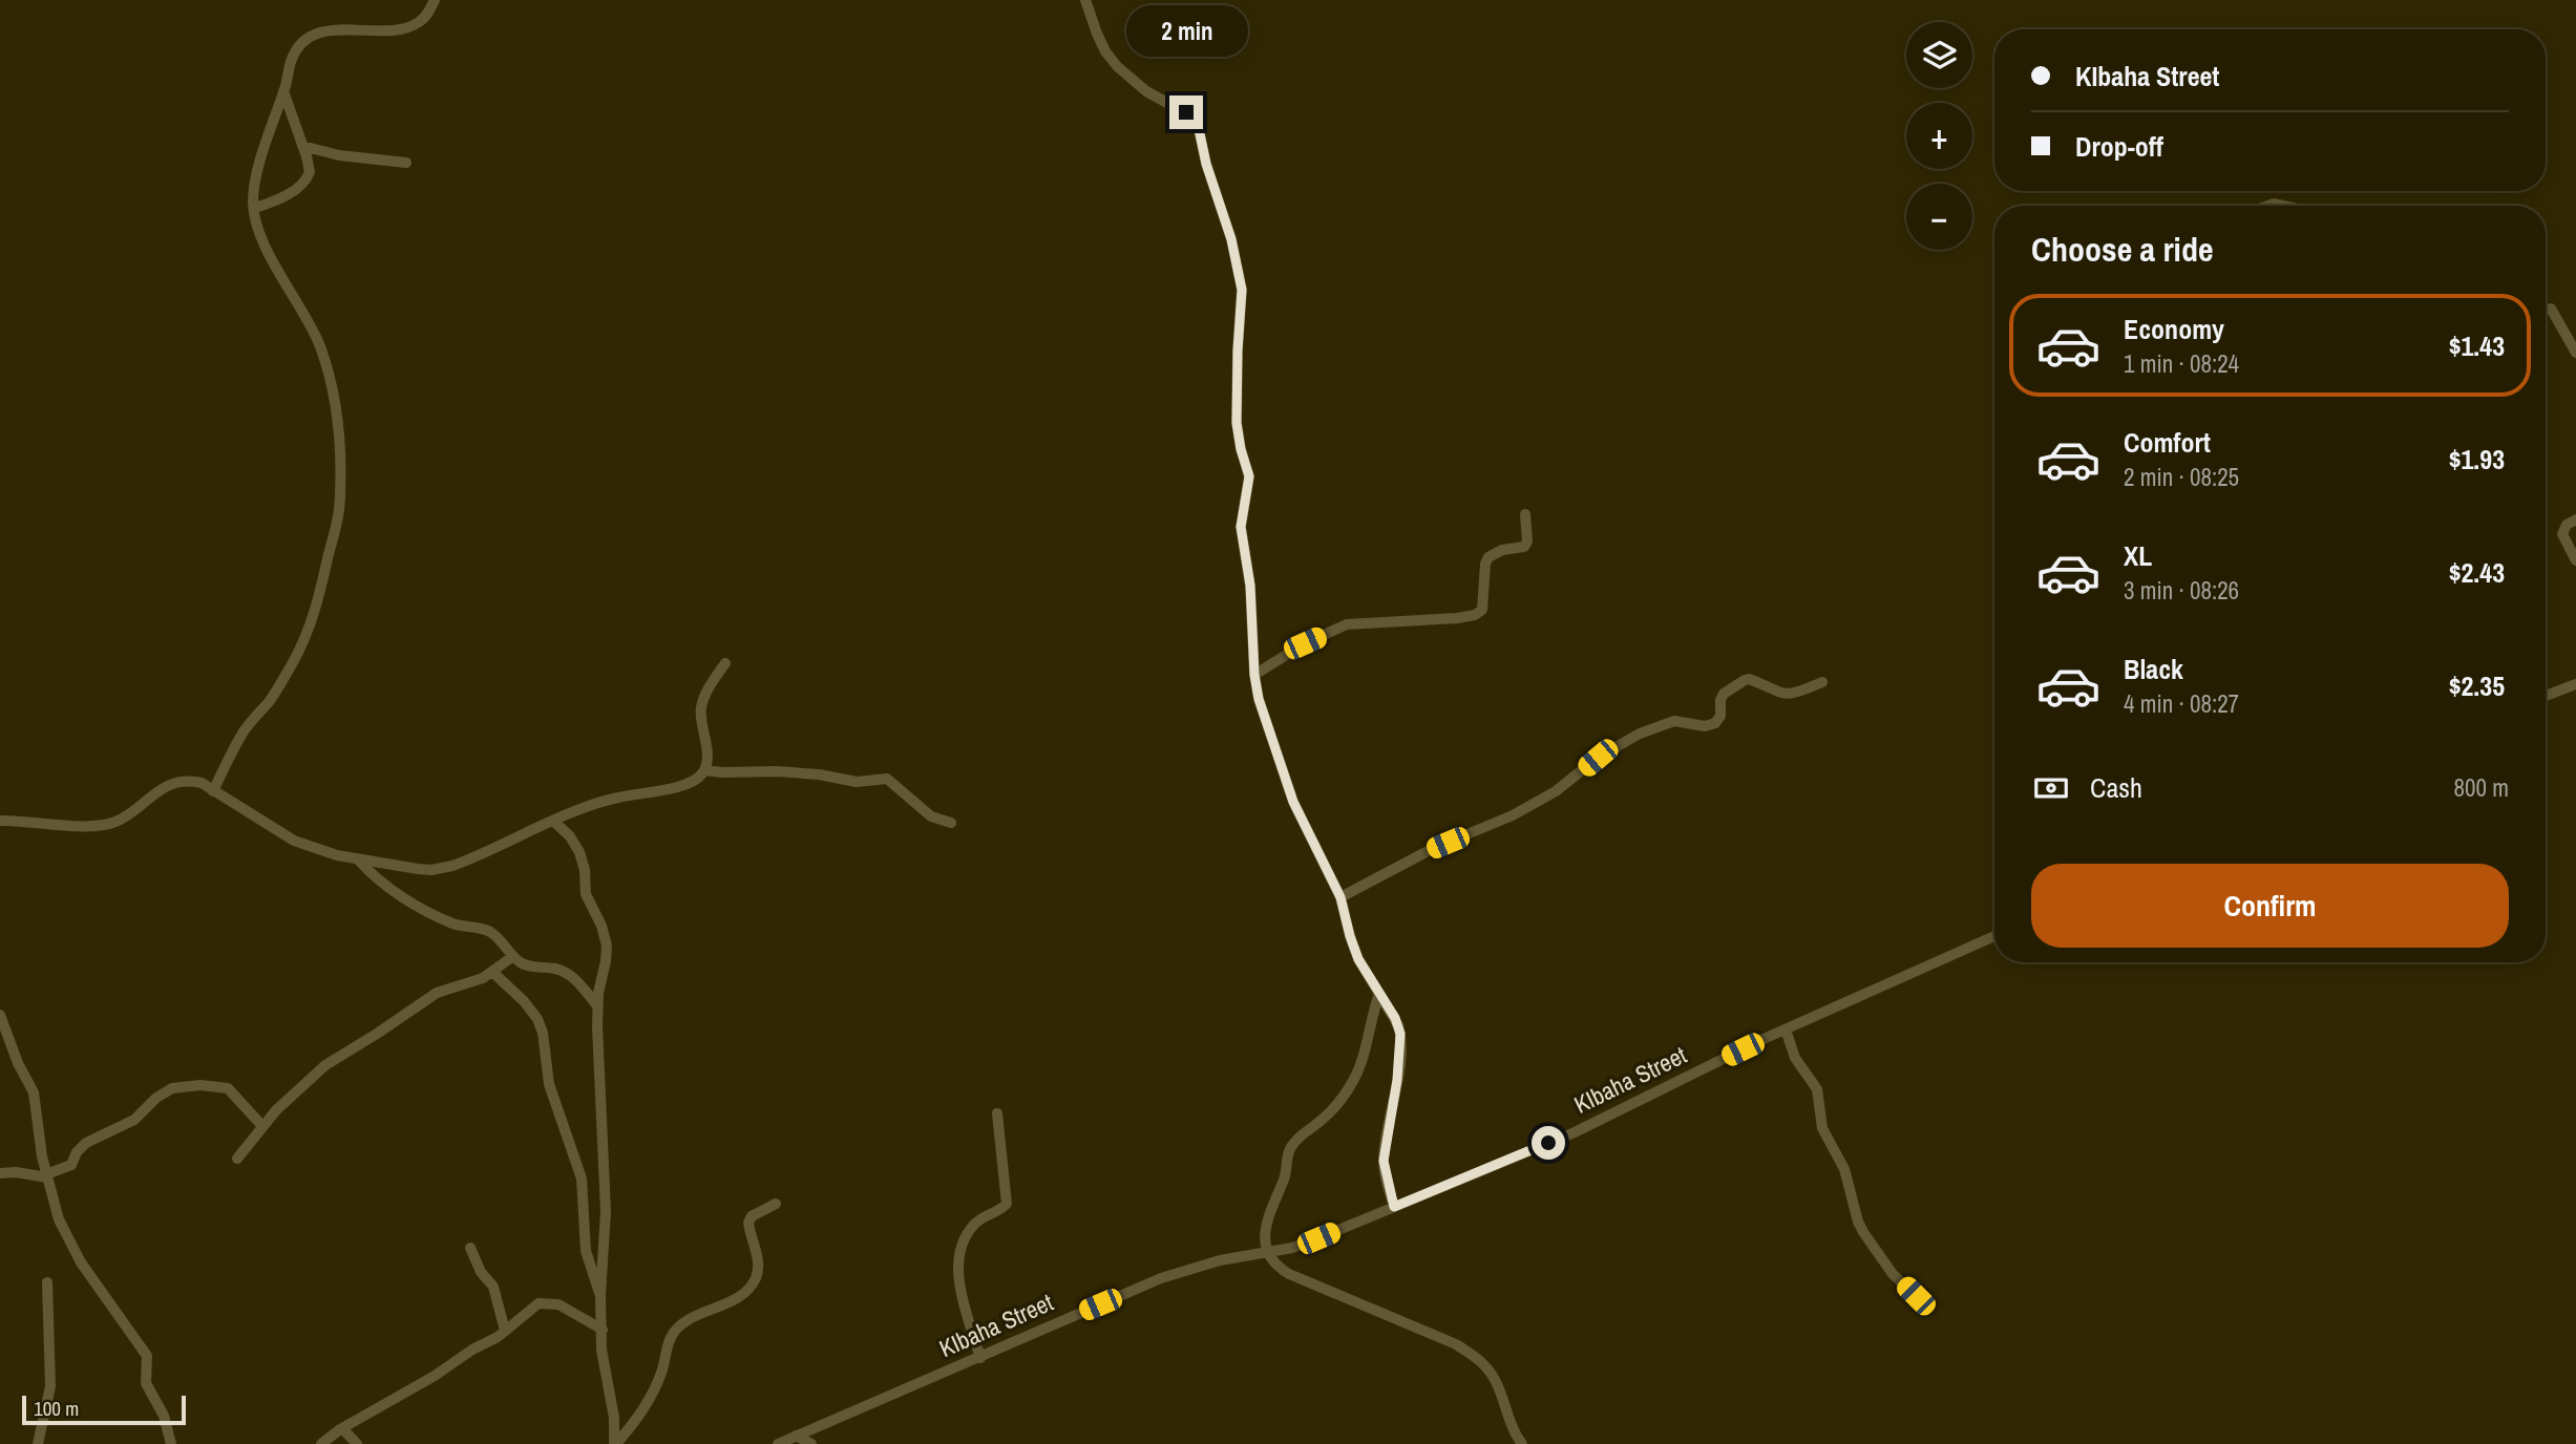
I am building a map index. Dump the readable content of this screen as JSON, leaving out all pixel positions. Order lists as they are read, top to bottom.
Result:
{
  "streets": {
    "street": ["KIbaha Street"]
  },
  "scale_bar": "100 m",
  "page": {
    "bubble": "2 min",
    "map_buttons": ["+", "−"],
    "banner": ["KIbaha Street", "Drop-off"],
    "heading": "Choose a ride",
    "list": [
      {
        "name": "Economy",
        "note": "1 min · 08:24",
        "value": "$1.43"
      },
      {
        "name": "Comfort",
        "note": "2 min · 08:25",
        "value": "$1.93"
      },
      {
        "name": "XL",
        "note": "3 min · 08:26",
        "value": "$2.43"
      },
      {
        "name": "Black",
        "note": "4 min · 08:27",
        "value": "$2.35"
      }
    ],
    "pay": ["Cash", "800 m"],
    "buttons": "Confirm",
    "scale": "100 m"
  }
}
